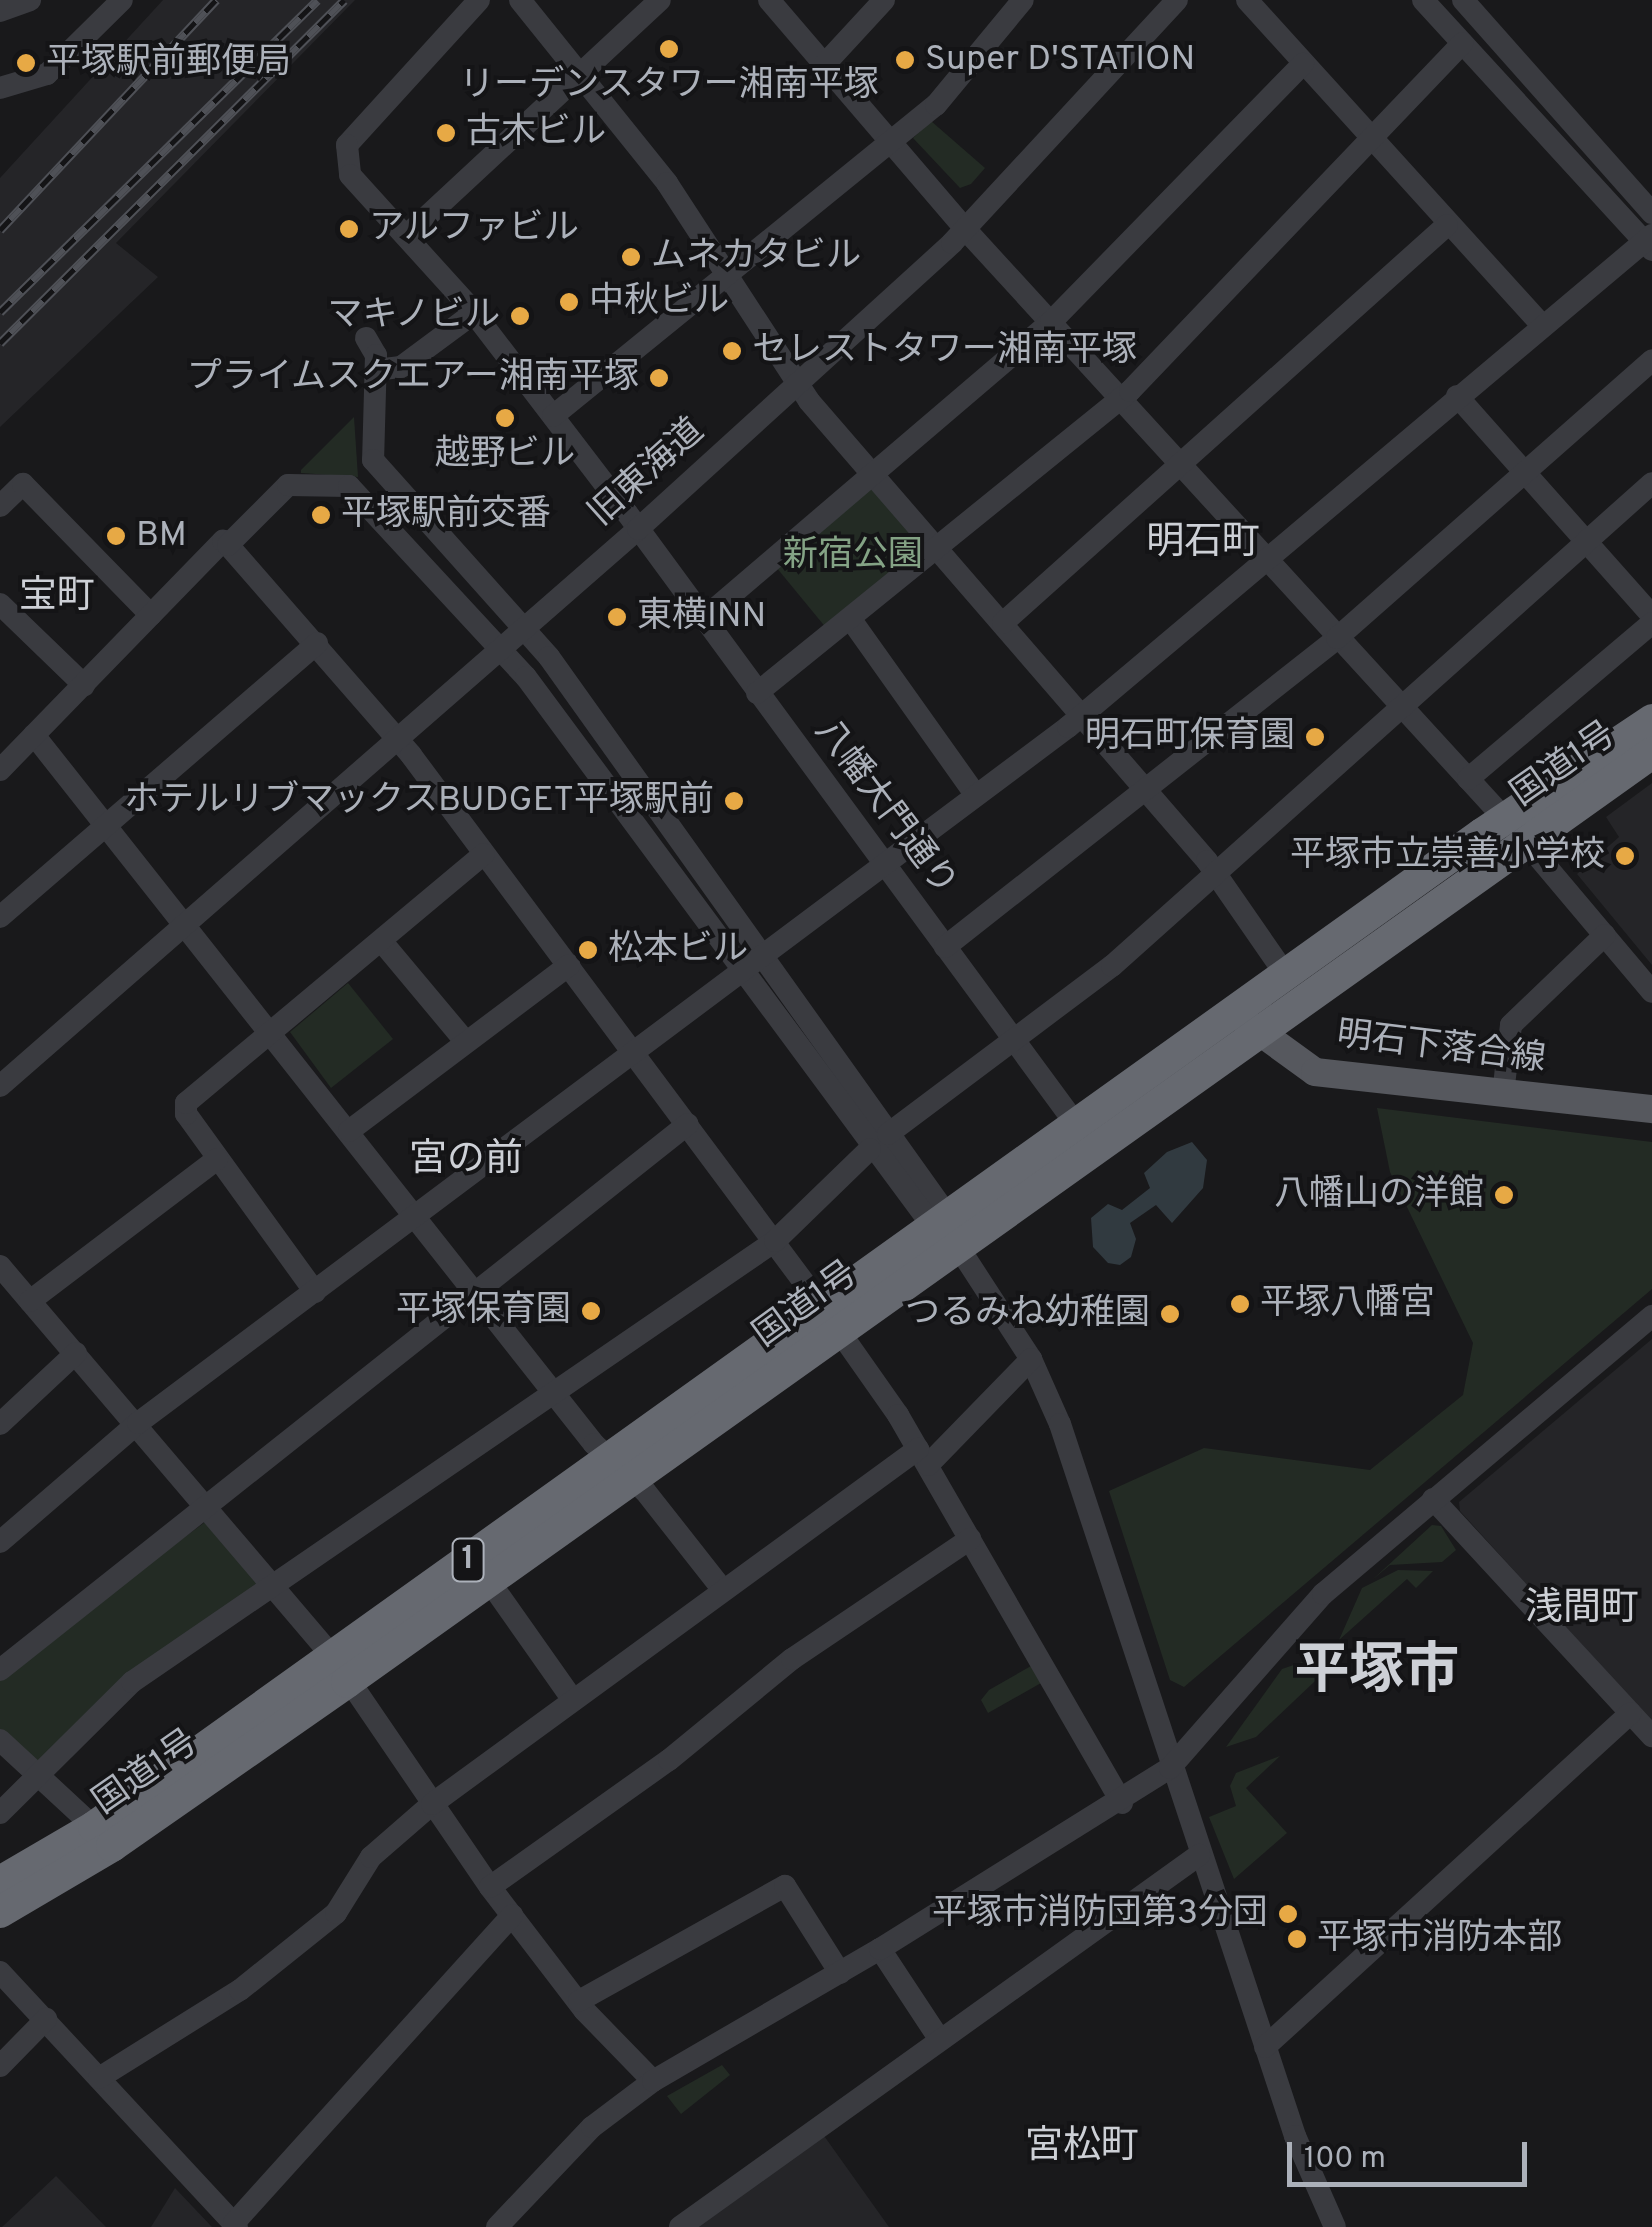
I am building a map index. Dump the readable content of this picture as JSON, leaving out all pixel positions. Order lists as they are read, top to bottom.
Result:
{
  "streets": {
    "highway": ["国道1号", "1"],
    "main road": ["明石下落合線"],
    "street": ["旧東海道", "八幡大門通り"]
  },
  "crossings": [
    ["旧東海道", "八幡大門通り"],
    ["国道1号", "八幡大門通り"],
    ["国道1号", "明石下落合線"]
  ],
  "districts": [
    "明石町",
    "宝町",
    "宮の前",
    "浅間町",
    "平塚市",
    "宮松町"
  ],
  "parks": ["新宿公園"],
  "places": [
    "リーデンスタワー湘南平塚",
    "Super D'STATION",
    "平塚駅前郵便局",
    "古木ビル",
    "アルファビル",
    "ムネカタビル",
    "中秋ビル",
    "マキノビル",
    "セレストタワー湘南平塚",
    "プライムスクエアー湘南平塚",
    "越野ビル",
    "平塚駅前交番",
    "BM",
    "東横INN",
    "明石町保育園",
    "ホテルリブマックスBUDGET平塚駅前",
    "平塚市立崇善小学校",
    "松本ビル",
    "八幡山の洋館",
    "平塚八幡宮",
    "平塚保育園",
    "つるみね幼稚園",
    "平塚市消防団第3分団",
    "平塚市消防本部"
  ],
  "scale_bar": "100 m"
}
